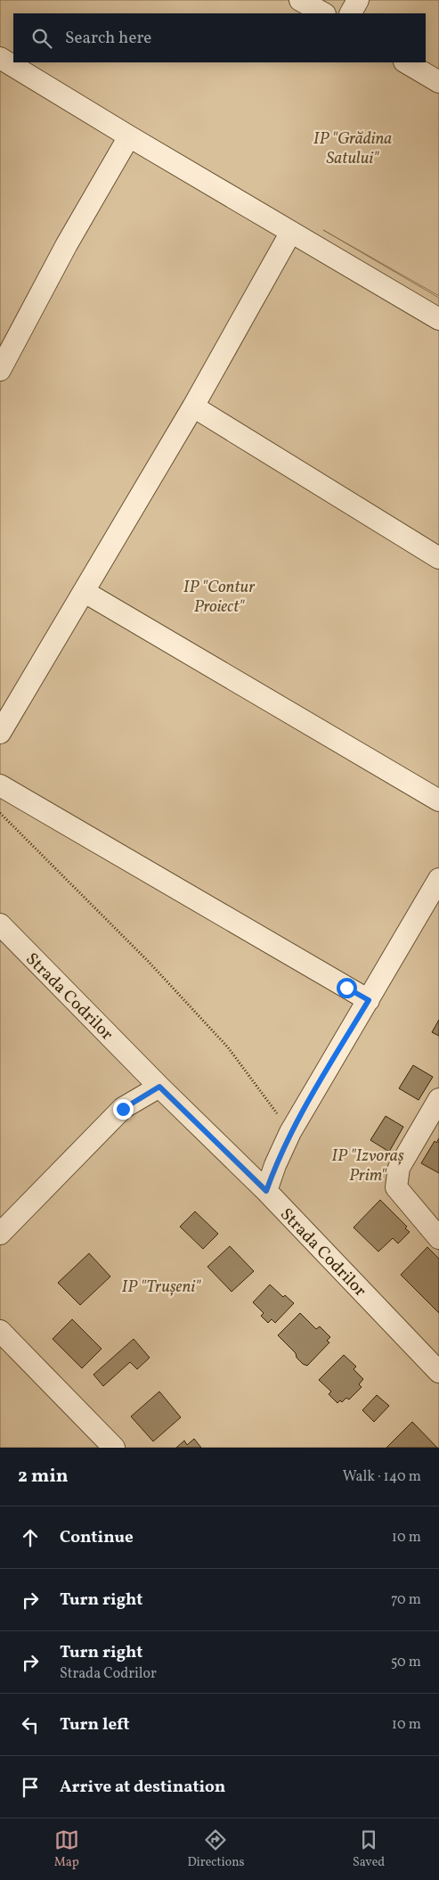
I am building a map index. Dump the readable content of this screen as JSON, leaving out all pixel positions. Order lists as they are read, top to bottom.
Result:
{
  "streets": {
    "street": ["Strada Codrilor"]
  },
  "parks": [
    "IP \"Grădina Satului\"",
    "IP \"Contur Proiect\"",
    "IP \"Izvoraș Prim\"",
    "IP \"Trușeni\""
  ],
  "page": {
    "search": "Search here",
    "heading": ["2 min", "Walk · 140 m"],
    "list": [
      ["Continue", "10 m"],
      ["Turn right", "70 m"],
      ["Turn right", "Strada Codrilor", "50 m"],
      ["Turn left", "10 m"],
      "Arrive at destination"
    ],
    "nav": ["Map", "Directions", "Saved"]
  }
}
